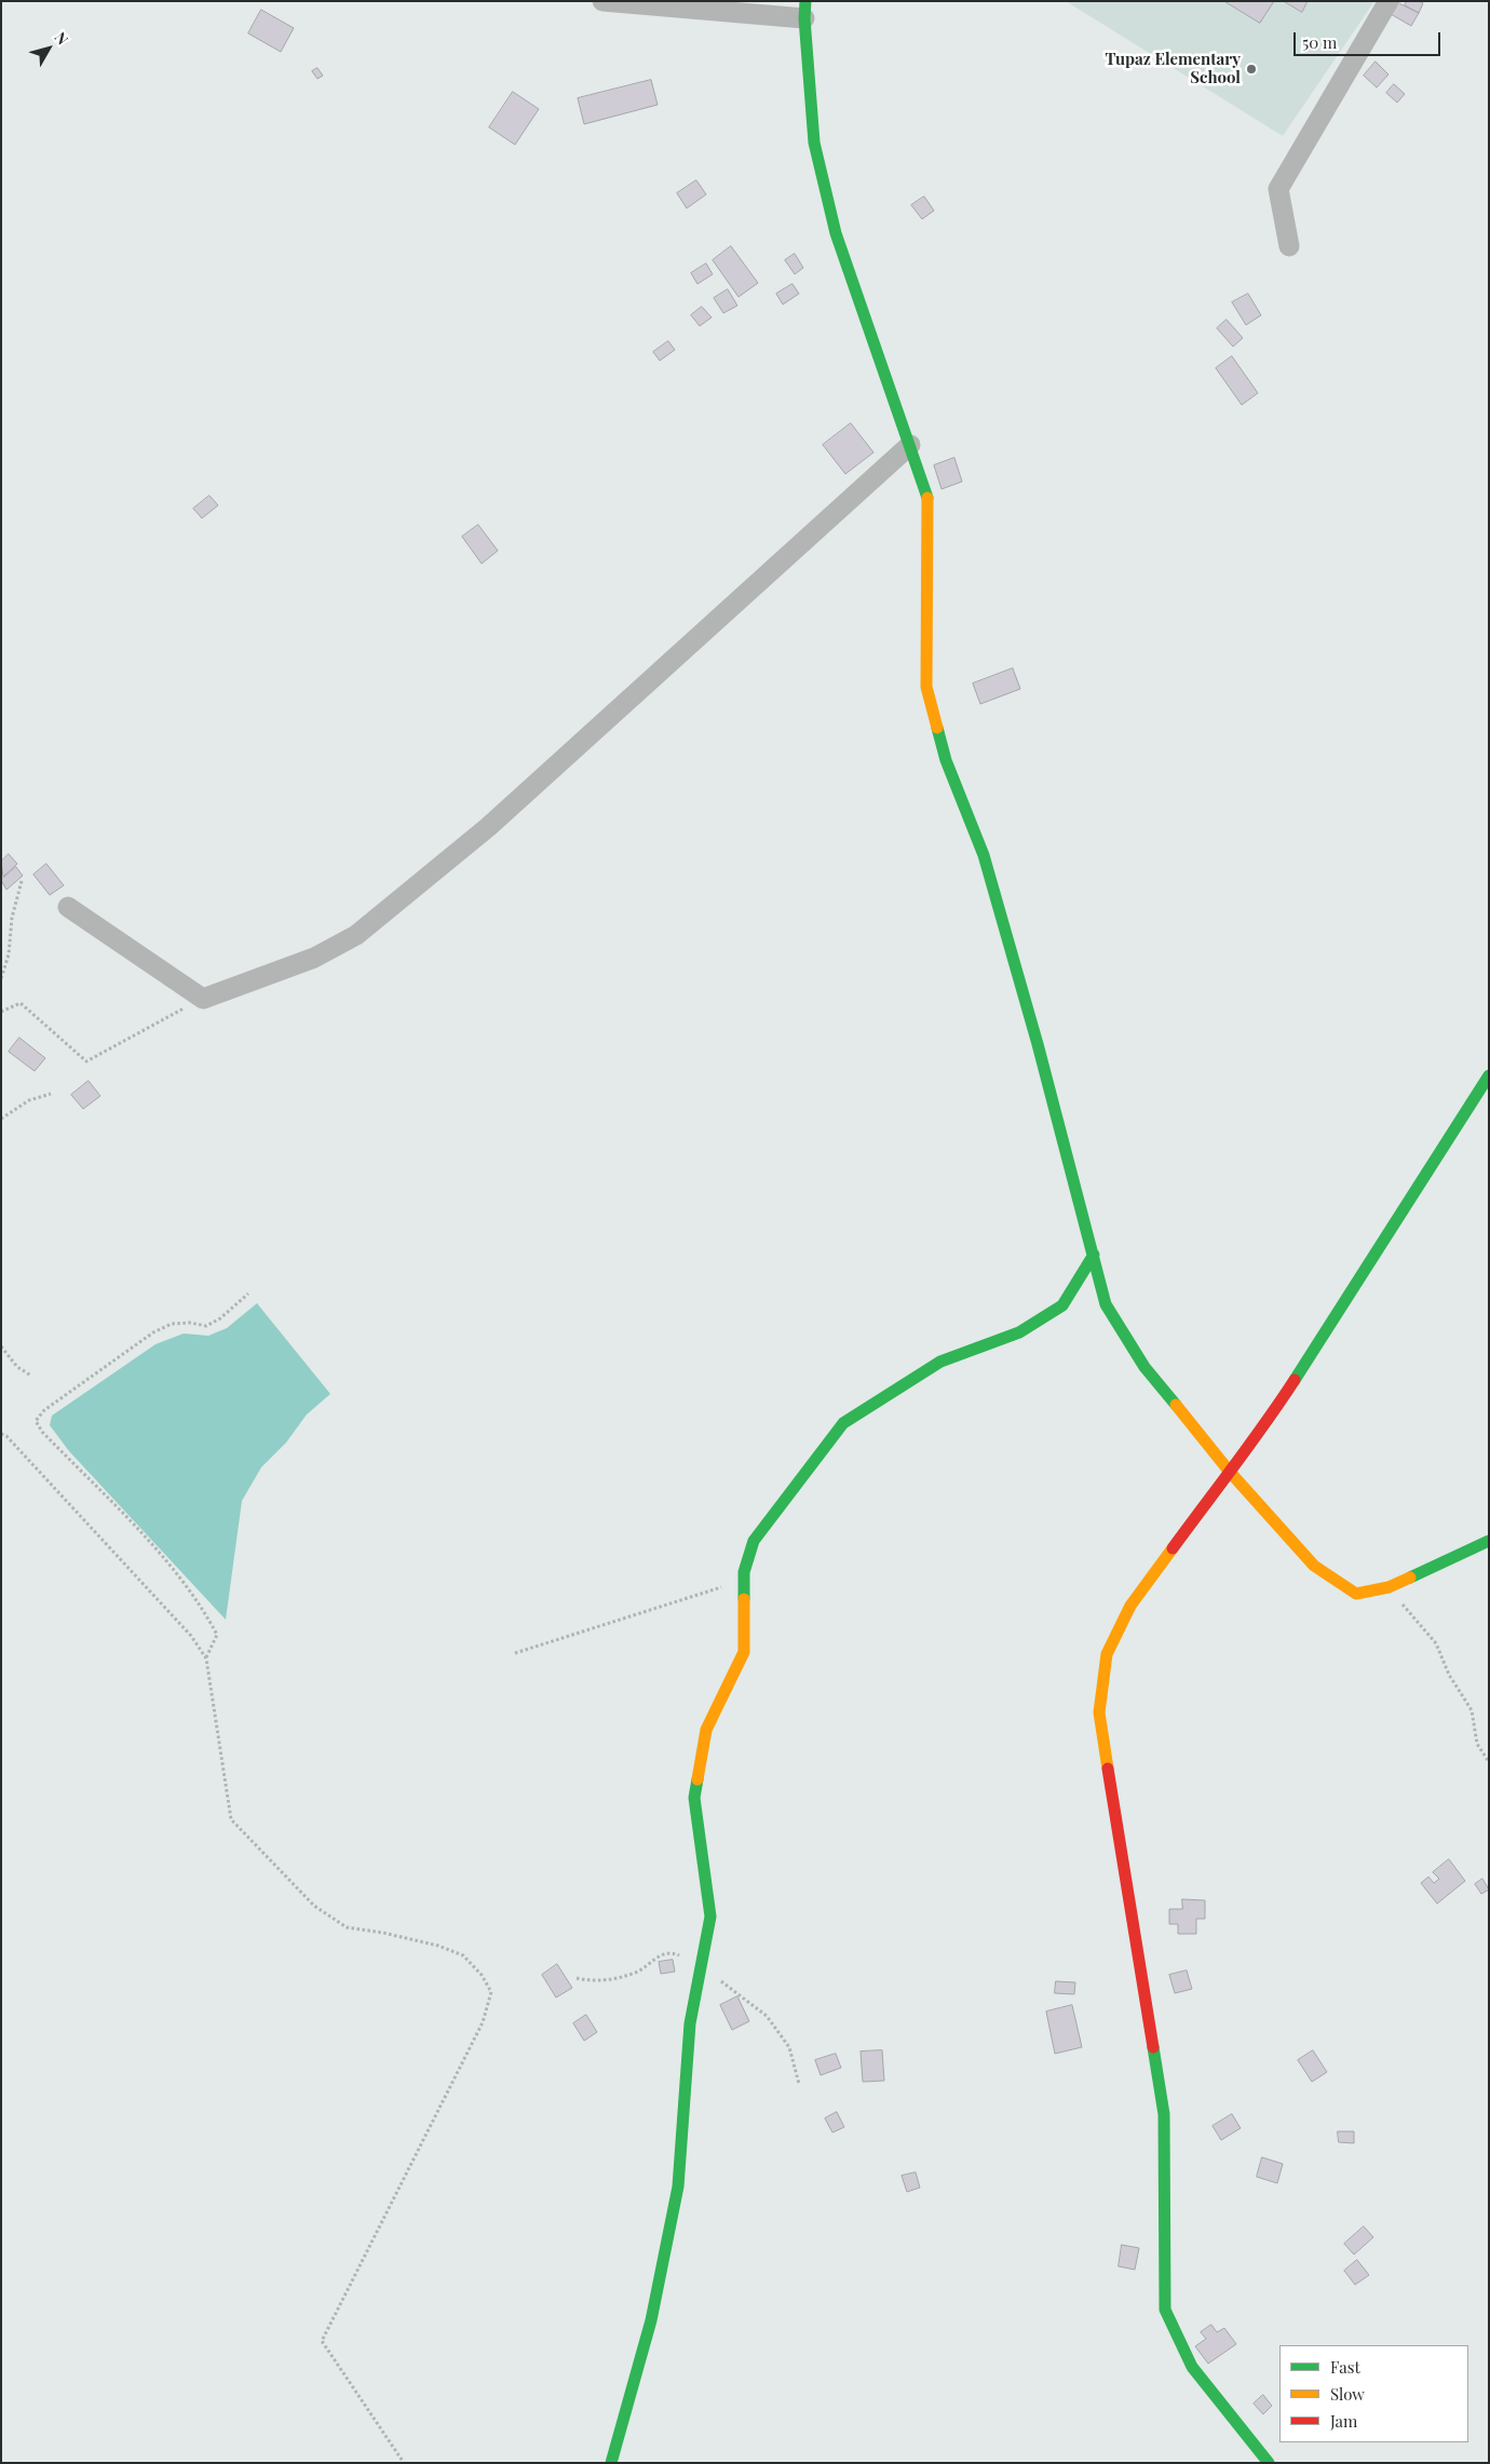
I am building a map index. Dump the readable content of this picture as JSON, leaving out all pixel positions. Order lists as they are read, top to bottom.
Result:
{
  "places": ["Tupaz Elementary School"],
  "legend": ["Fast", "Slow", "Jam"],
  "scale_bar": "50 m",
  "north": "top right"
}
